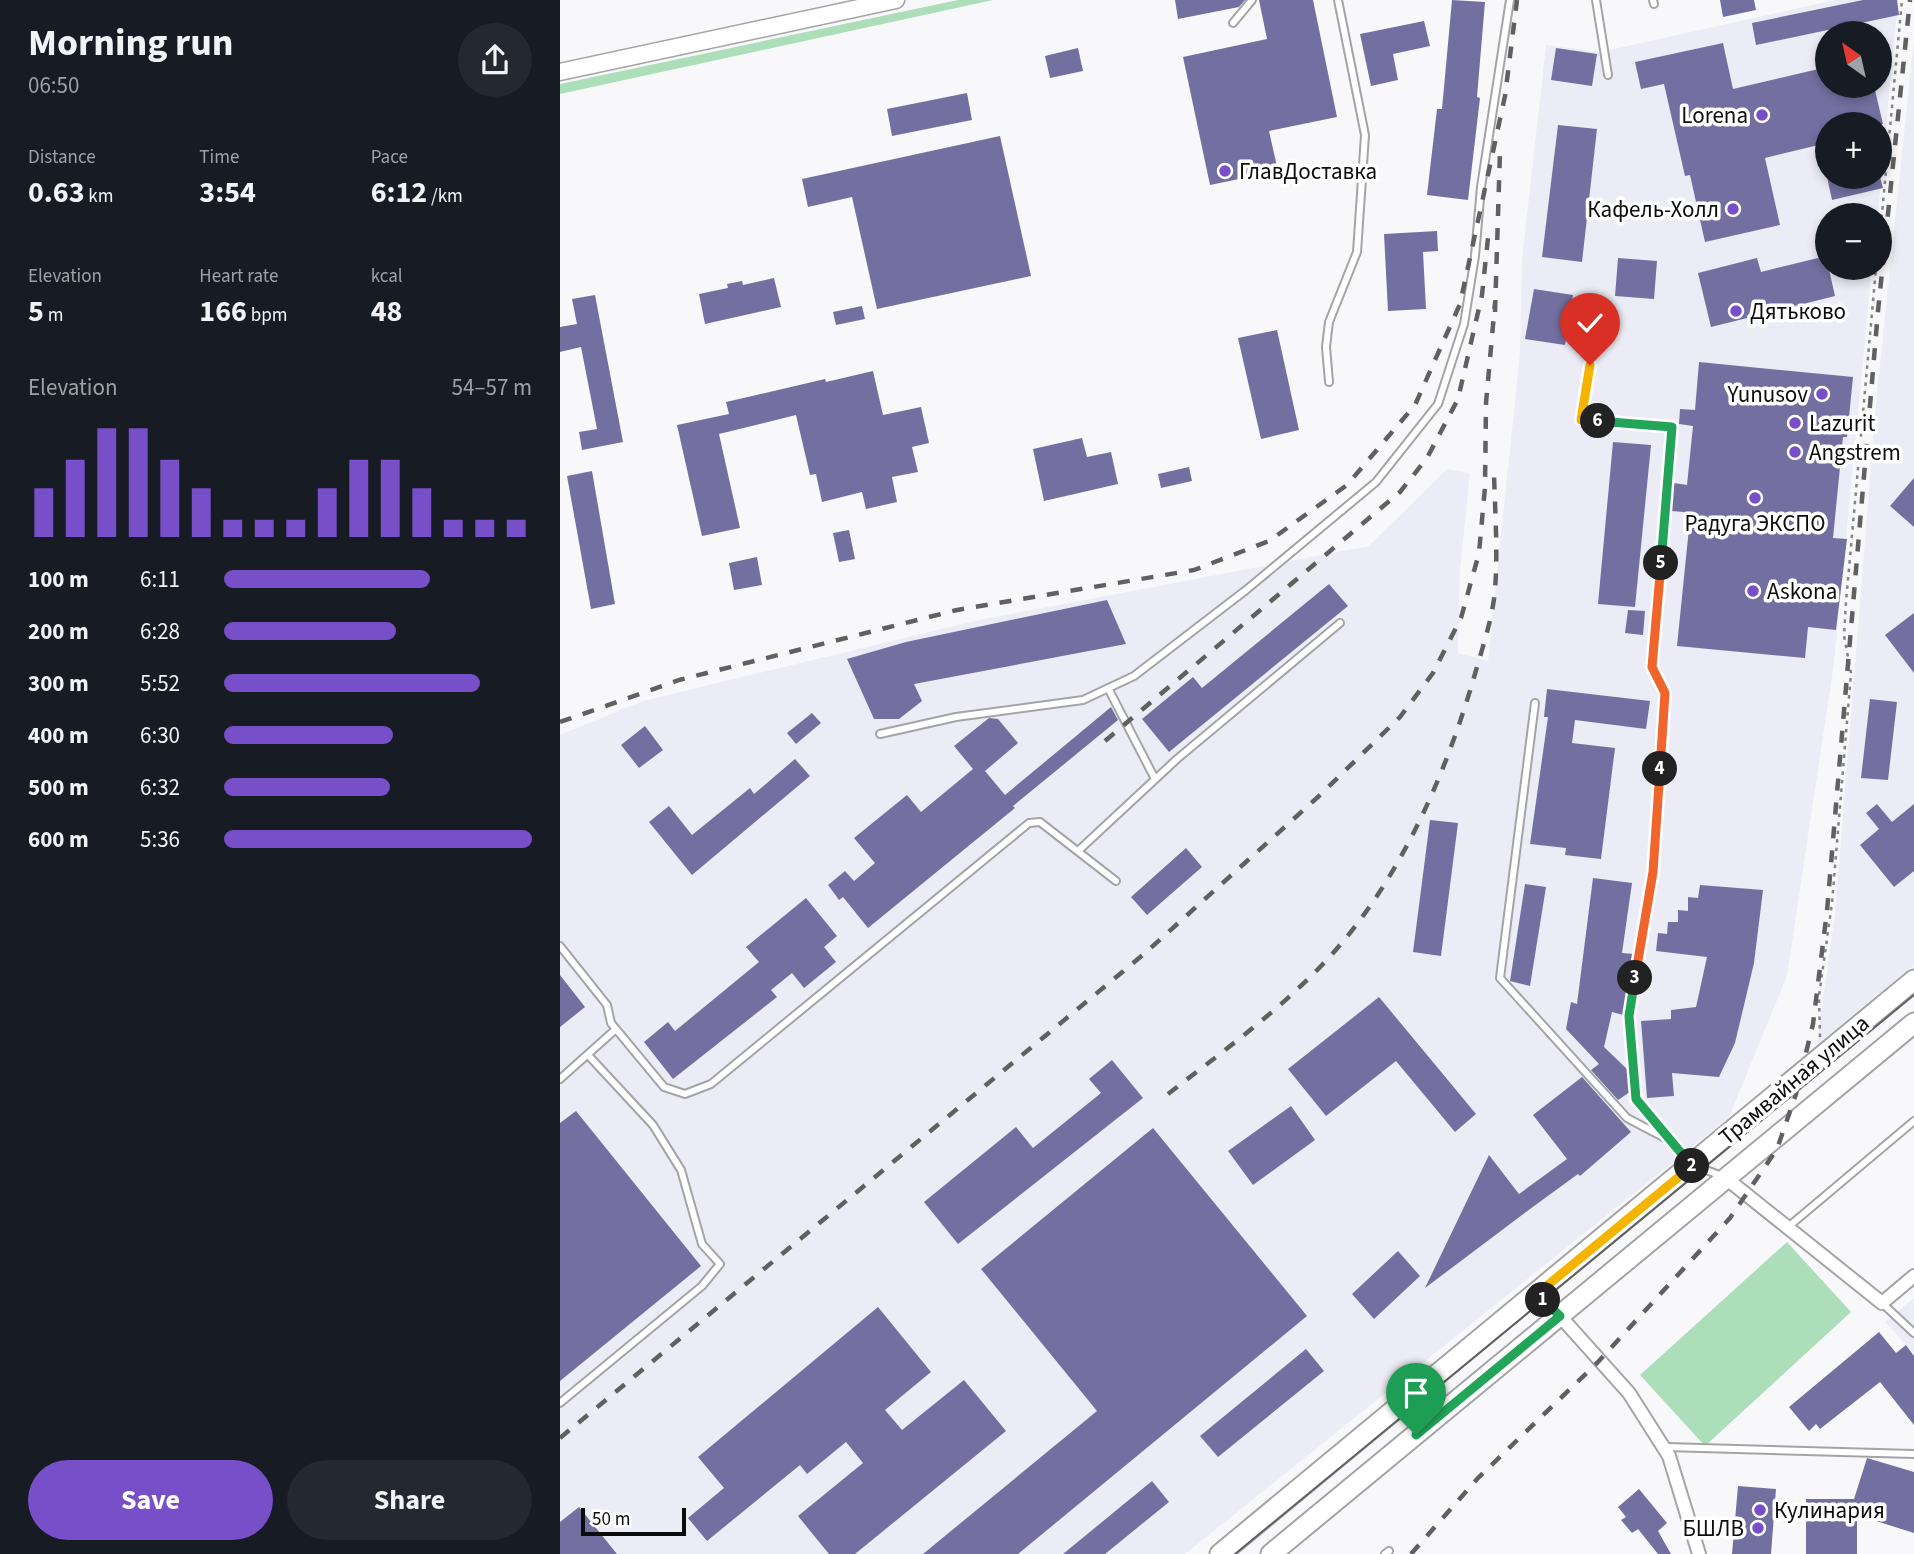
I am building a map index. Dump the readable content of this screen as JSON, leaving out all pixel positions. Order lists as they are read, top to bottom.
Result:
{
  "streets": {
    "main road": ["Трамвайная улица"]
  },
  "places": [
    "Lorena",
    "ГлавДоставка",
    "Кафель-Холл",
    "Дятьково",
    "Yunusov",
    "Lazurit",
    "Angstrem",
    "Радуга ЭКСПО",
    "Askona",
    "Кулинария",
    "БШЛВ"
  ],
  "scale_bar": "50 m",
  "north": "top left",
  "page": {
    "heading": ["Morning run", "06:50"],
    "map_buttons": ["+", "−"],
    "stats": [
      ["Distance", "0.63 km"],
      ["Time", "3:54"],
      ["Pace", "6:12 /km"],
      ["Elevation", "5 m"],
      ["Heart rate", "166 bpm"],
      ["kcal", "48"]
    ],
    "chart": ["Elevation", "54–57 m"],
    "pins": [
      "6",
      "5",
      "4",
      "3",
      "2",
      "1"
    ],
    "list": [
      {
        "name": "100 m",
        "note": "6:11"
      },
      {
        "name": "200 m",
        "note": "6:28"
      },
      {
        "name": "300 m",
        "note": "5:52"
      },
      {
        "name": "400 m",
        "note": "6:30"
      },
      {
        "name": "500 m",
        "note": "6:32"
      },
      {
        "name": "600 m",
        "note": "5:36"
      }
    ],
    "buttons": ["Save", "Share"],
    "scale": "50 m"
  }
}
